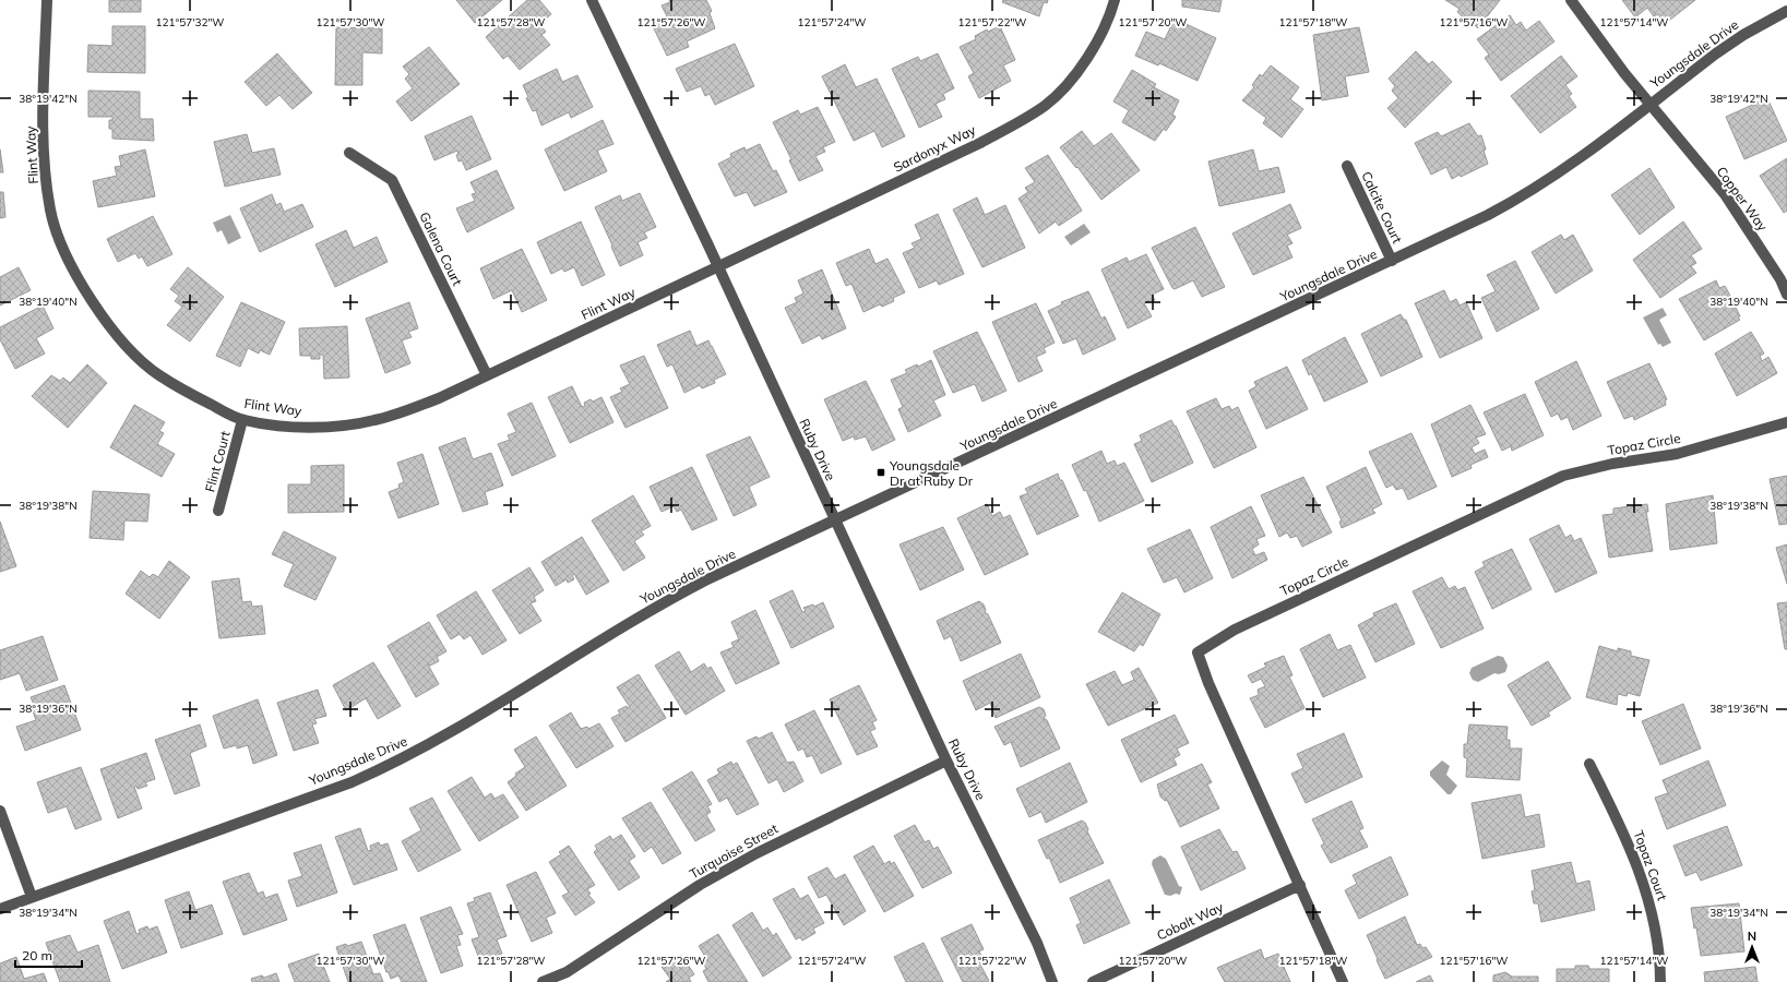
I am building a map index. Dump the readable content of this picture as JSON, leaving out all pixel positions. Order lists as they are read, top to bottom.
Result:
{
  "streets": {
    "street": [
      "Youngsdale Drive",
      "Sardonyx Way",
      "Flint Way",
      "Copper Way",
      "Calcite Court",
      "Galena Court",
      "Topaz Circle",
      "Ruby Drive",
      "Flint Court",
      "Turquoise Street",
      "Topaz Court",
      "Cobalt Way"
    ]
  },
  "crossings": [
    ["Youngsdale Drive", "Copper Way"],
    ["Youngsdale Drive", "Calcite Court"],
    ["Youngsdale Drive", "Ruby Drive"],
    ["Sardonyx Way", "Flint Way"],
    ["Sardonyx Way", "Ruby Drive"],
    ["Flint Way", "Galena Court"],
    ["Flint Way", "Ruby Drive"],
    ["Flint Way", "Flint Court"],
    ["Topaz Circle", "Cobalt Way"],
    ["Ruby Drive", "Turquoise Street"]
  ],
  "places": {
    "transit": ["Youngsdale Dr at Ruby Dr"]
  },
  "scale_bar": "20 m",
  "north": "top",
  "coordinates": [
    "121°57'32\"W",
    "121°57'30\"W",
    "121°57'28\"W",
    "121°57'26\"W",
    "121°57'24\"W",
    "121°57'22\"W",
    "121°57'20\"W",
    "121°57'18\"W",
    "121°57'16\"W",
    "121°57'14\"W",
    "38°19'42\"N",
    "38°19'40\"N",
    "38°19'38\"N",
    "38°19'36\"N",
    "38°19'34\"N"
  ]
}
